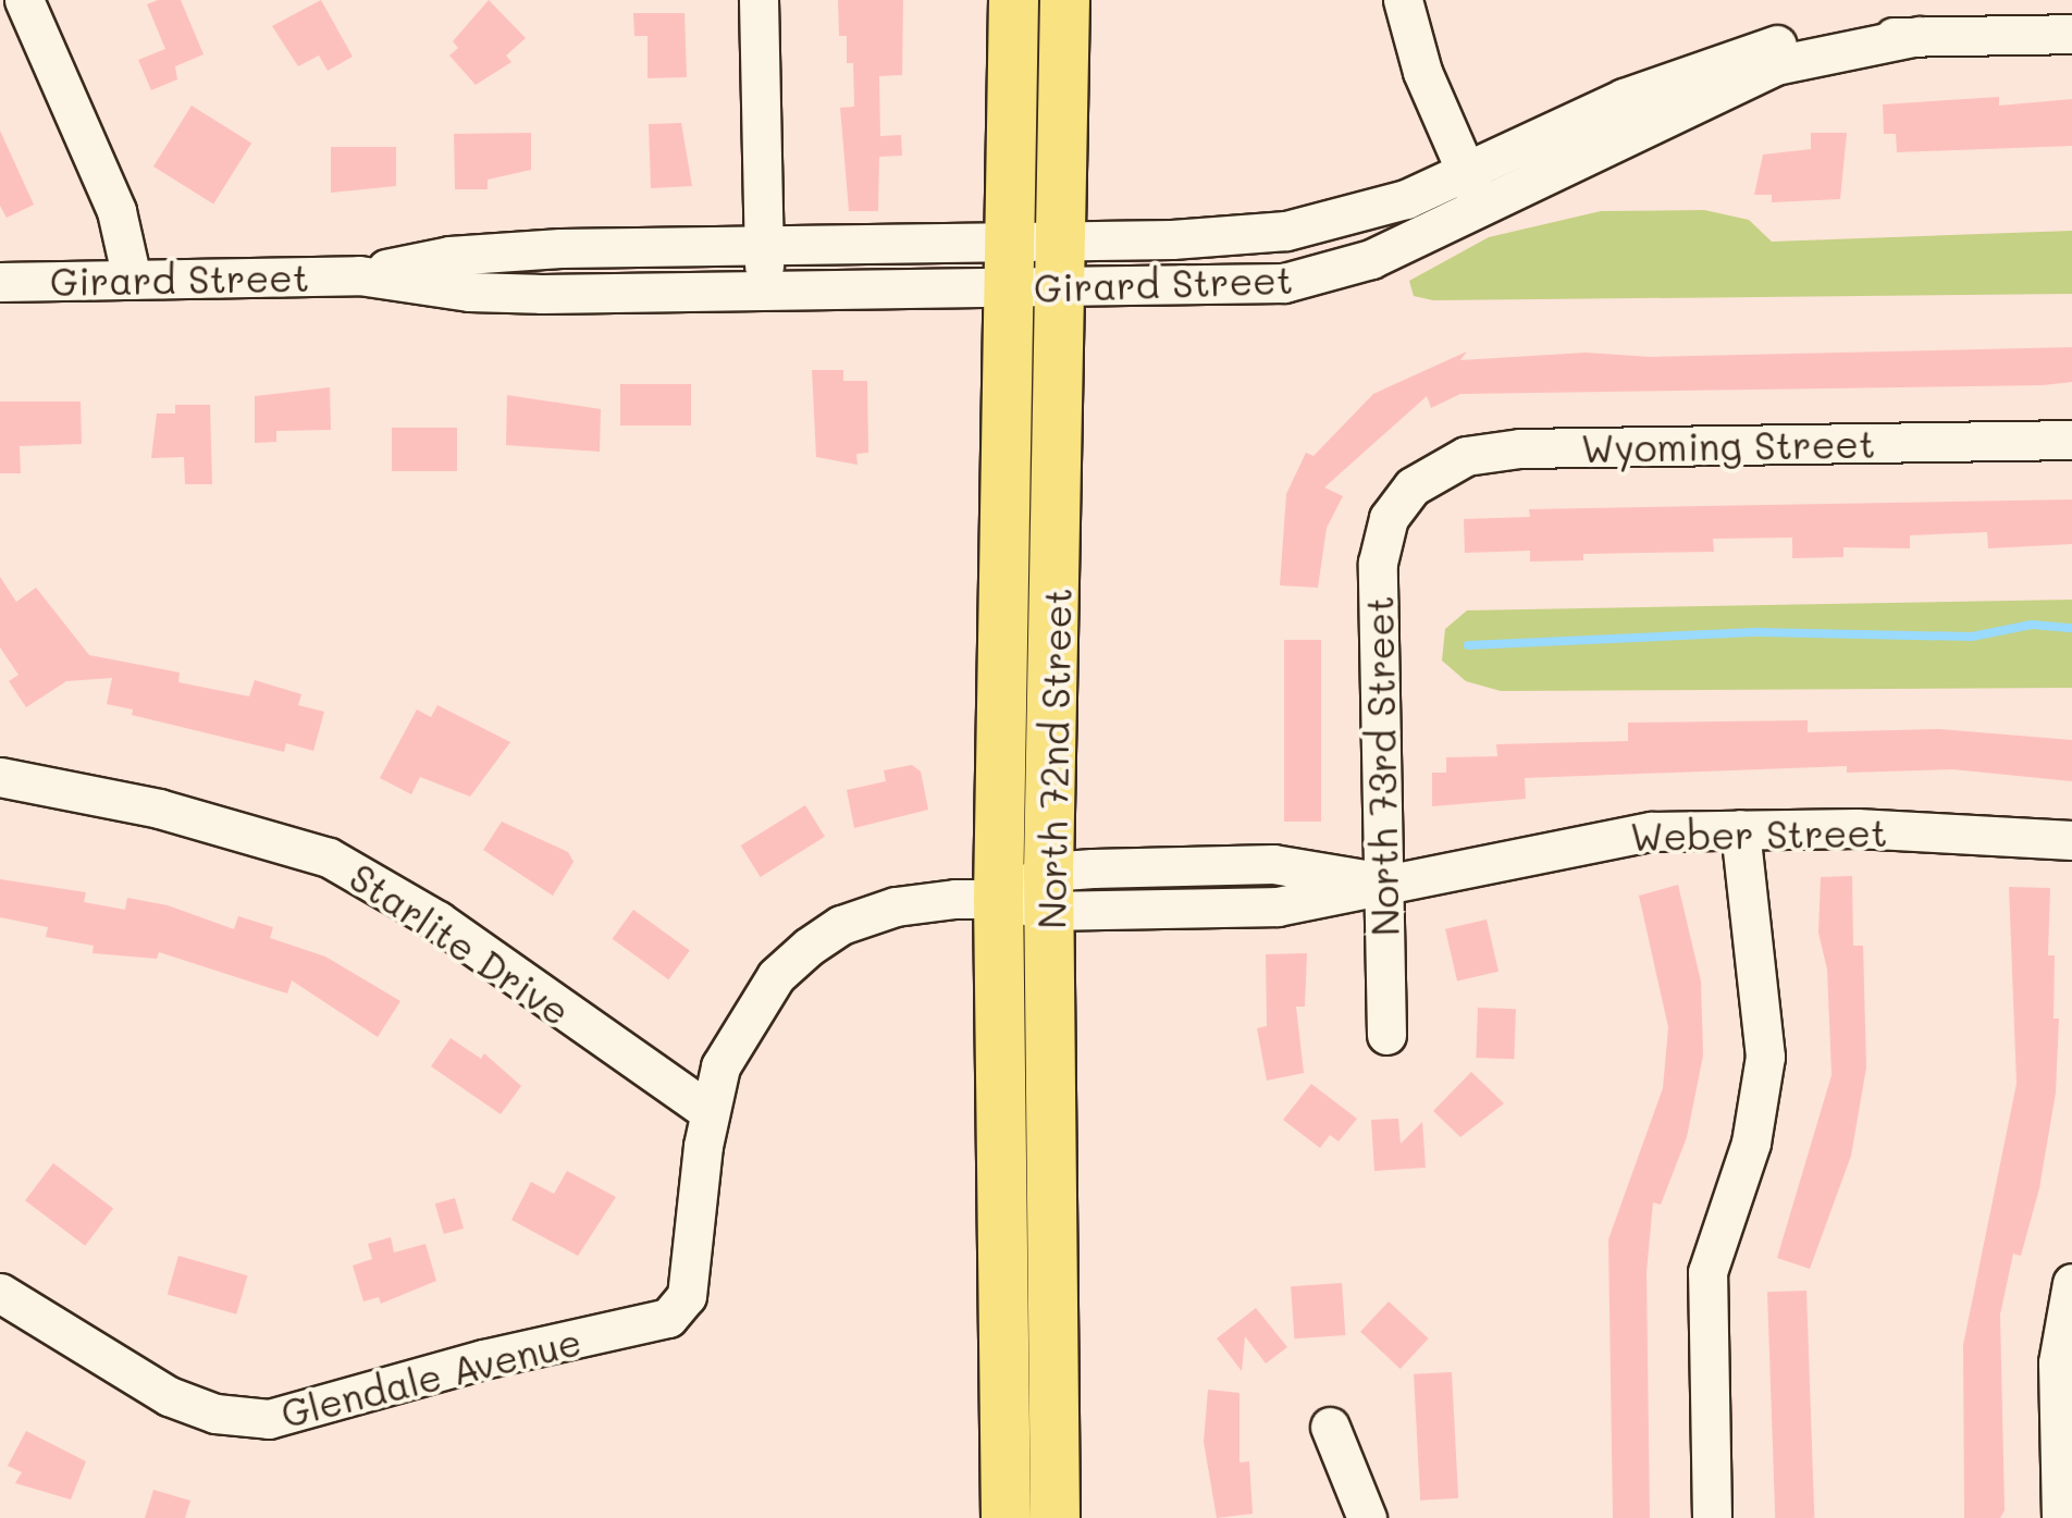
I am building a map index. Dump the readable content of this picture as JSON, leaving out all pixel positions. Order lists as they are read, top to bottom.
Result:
{
  "streets": {
    "main road": ["North 72nd Street"],
    "street": [
      "Girard Street",
      "Wyoming Street",
      "North 73rd Street",
      "Weber Street",
      "Starlite Drive",
      "Glendale Avenue"
    ]
  },
  "crossings": [
    ["Girard Street", "North 72nd Street"],
    ["Wyoming Street", "North 73rd Street"],
    ["North 72nd Street", "Weber Street"],
    ["North 73rd Street", "Weber Street"],
    ["Weber Street", "Starlite Drive"],
    ["Weber Street", "Glendale Avenue"]
  ]
}
